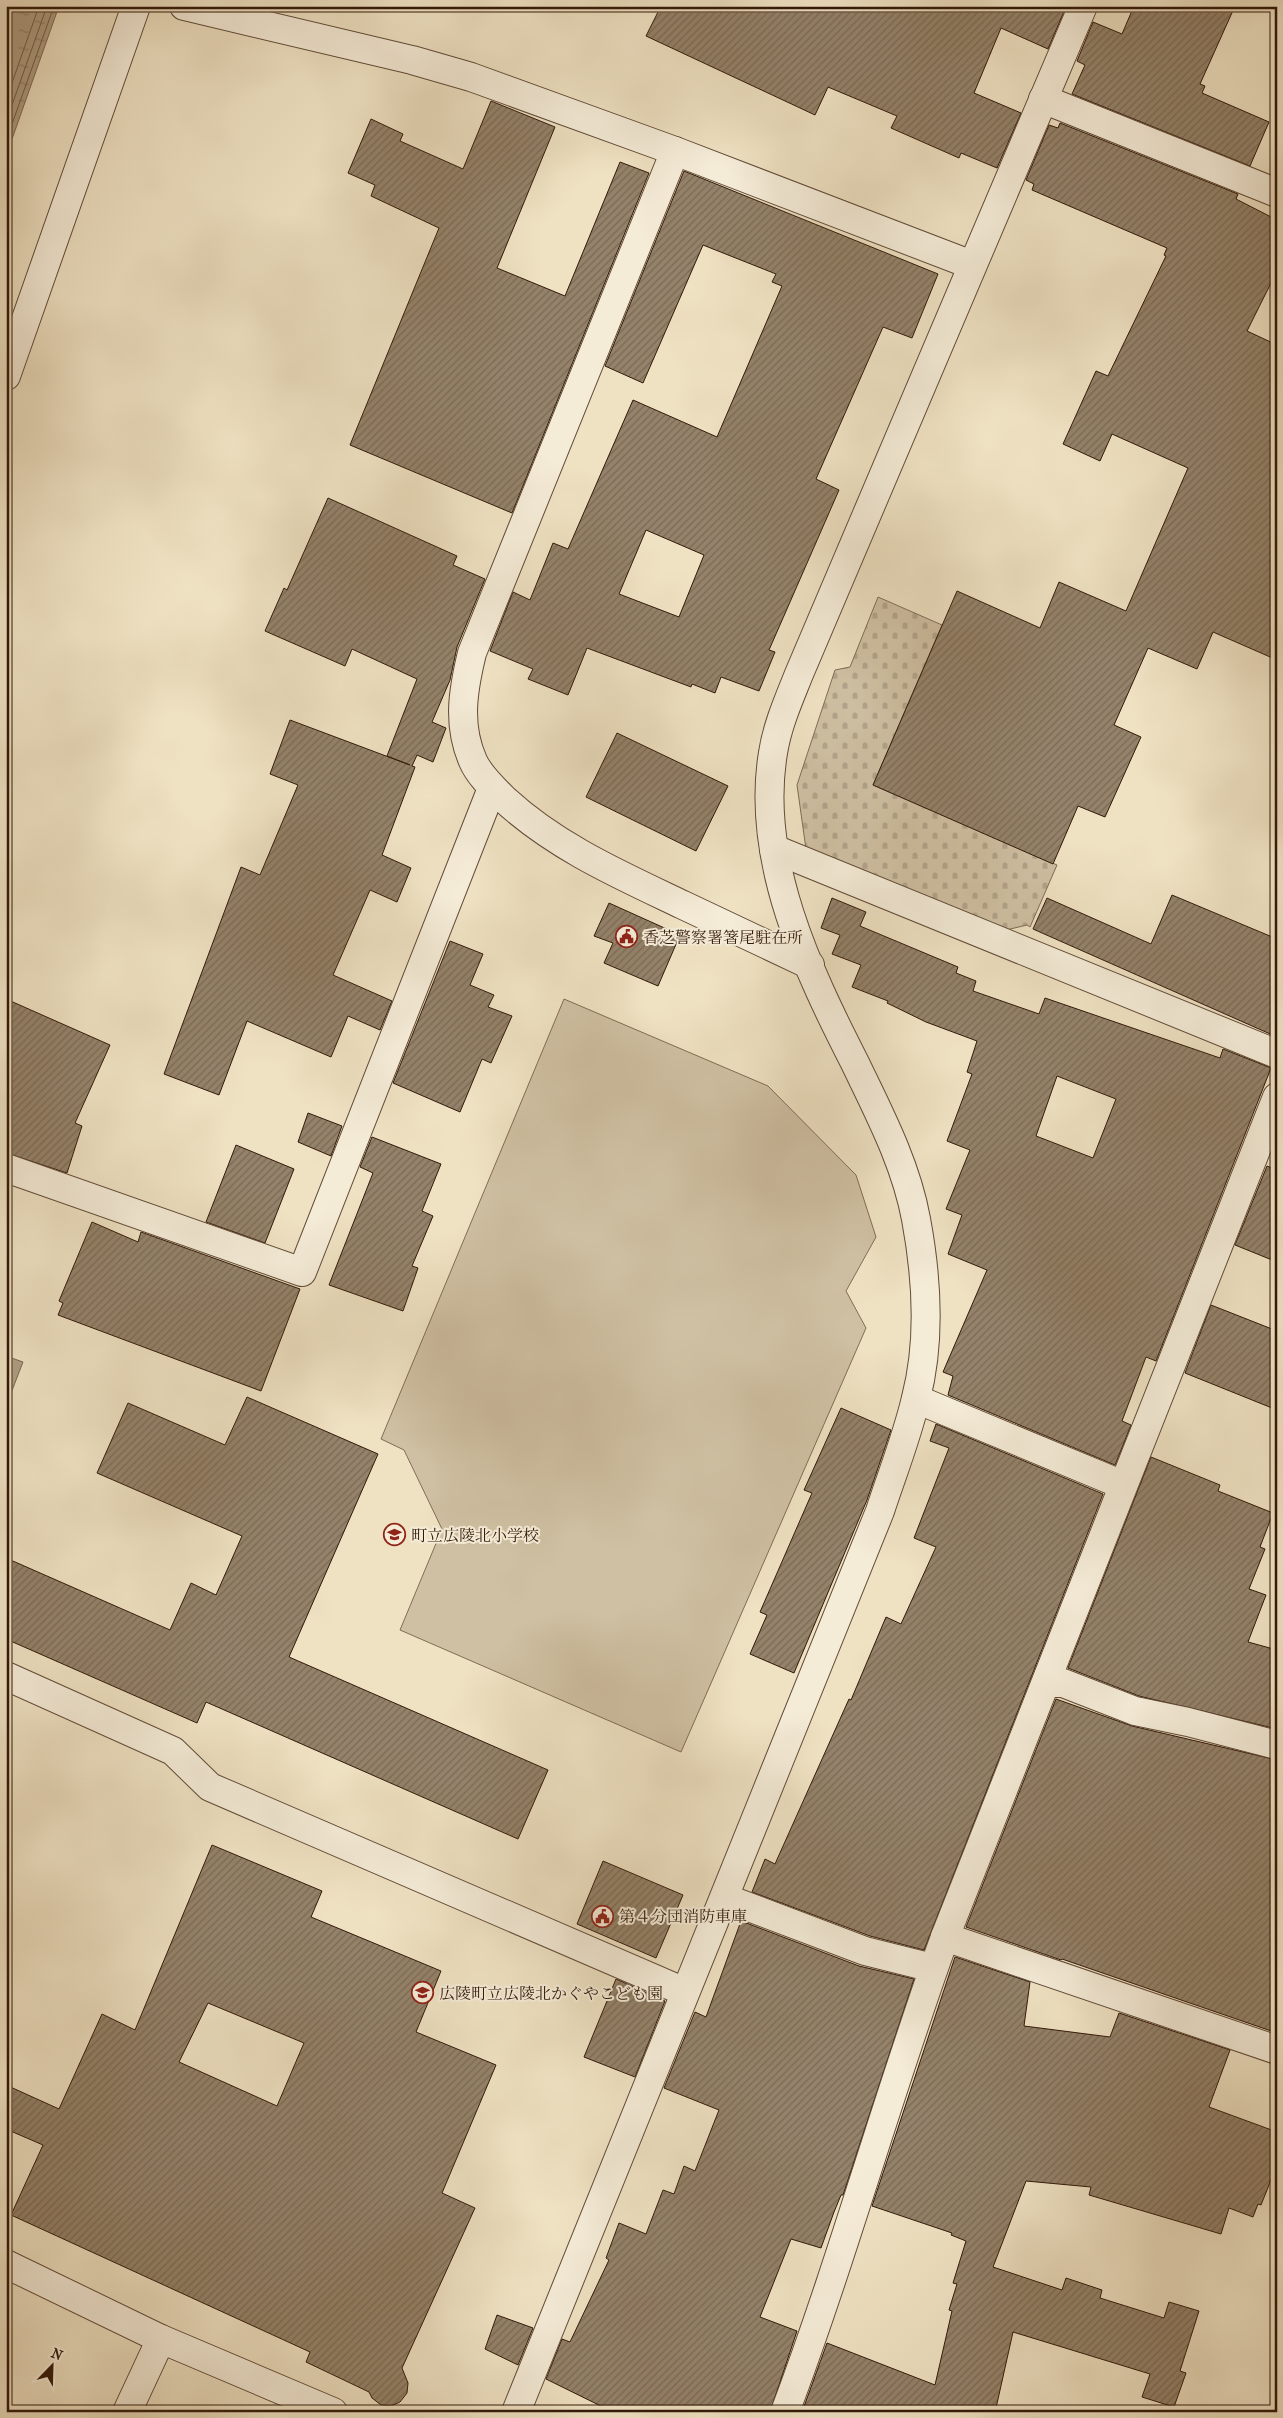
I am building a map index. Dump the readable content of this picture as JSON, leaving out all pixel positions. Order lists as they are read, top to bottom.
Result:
{
  "places": {
    "public building": ["香芝警察署箸尾駐在所", "第４分団消防車庫"],
    "school or university": ["町立広陵北小学校", "広陵町立広陵北かぐやこども園"]
  },
  "north": "top right"
}
